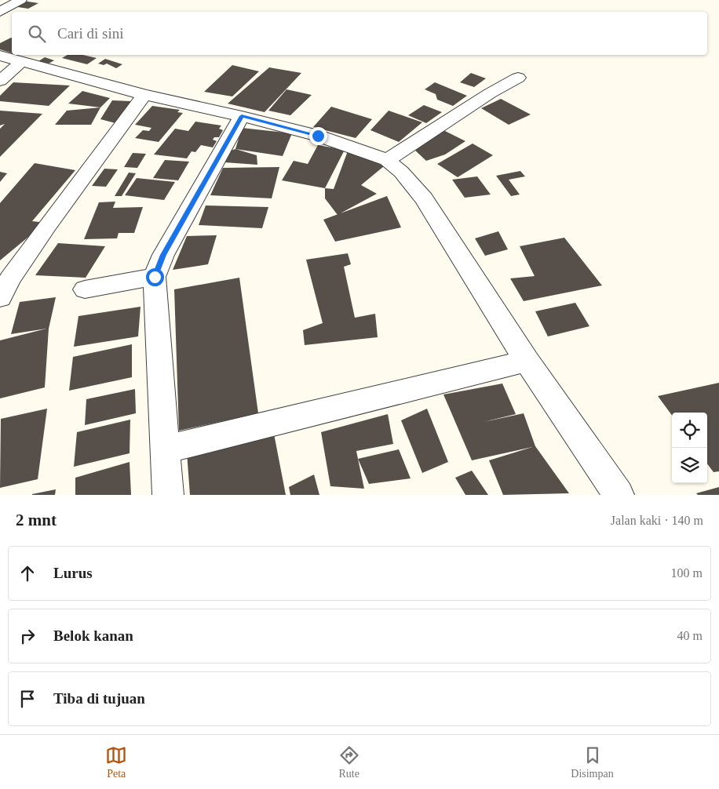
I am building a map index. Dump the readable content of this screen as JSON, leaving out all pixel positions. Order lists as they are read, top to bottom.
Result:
{
  "page": {
    "search": "Cari di sini",
    "heading": ["2 mnt", "Jalan kaki · 140 m"],
    "list": [
      ["Lurus", "100 m"],
      ["Belok kanan", "40 m"],
      "Tiba di tujuan"
    ],
    "nav": ["Peta", "Rute", "Disimpan"]
  }
}
